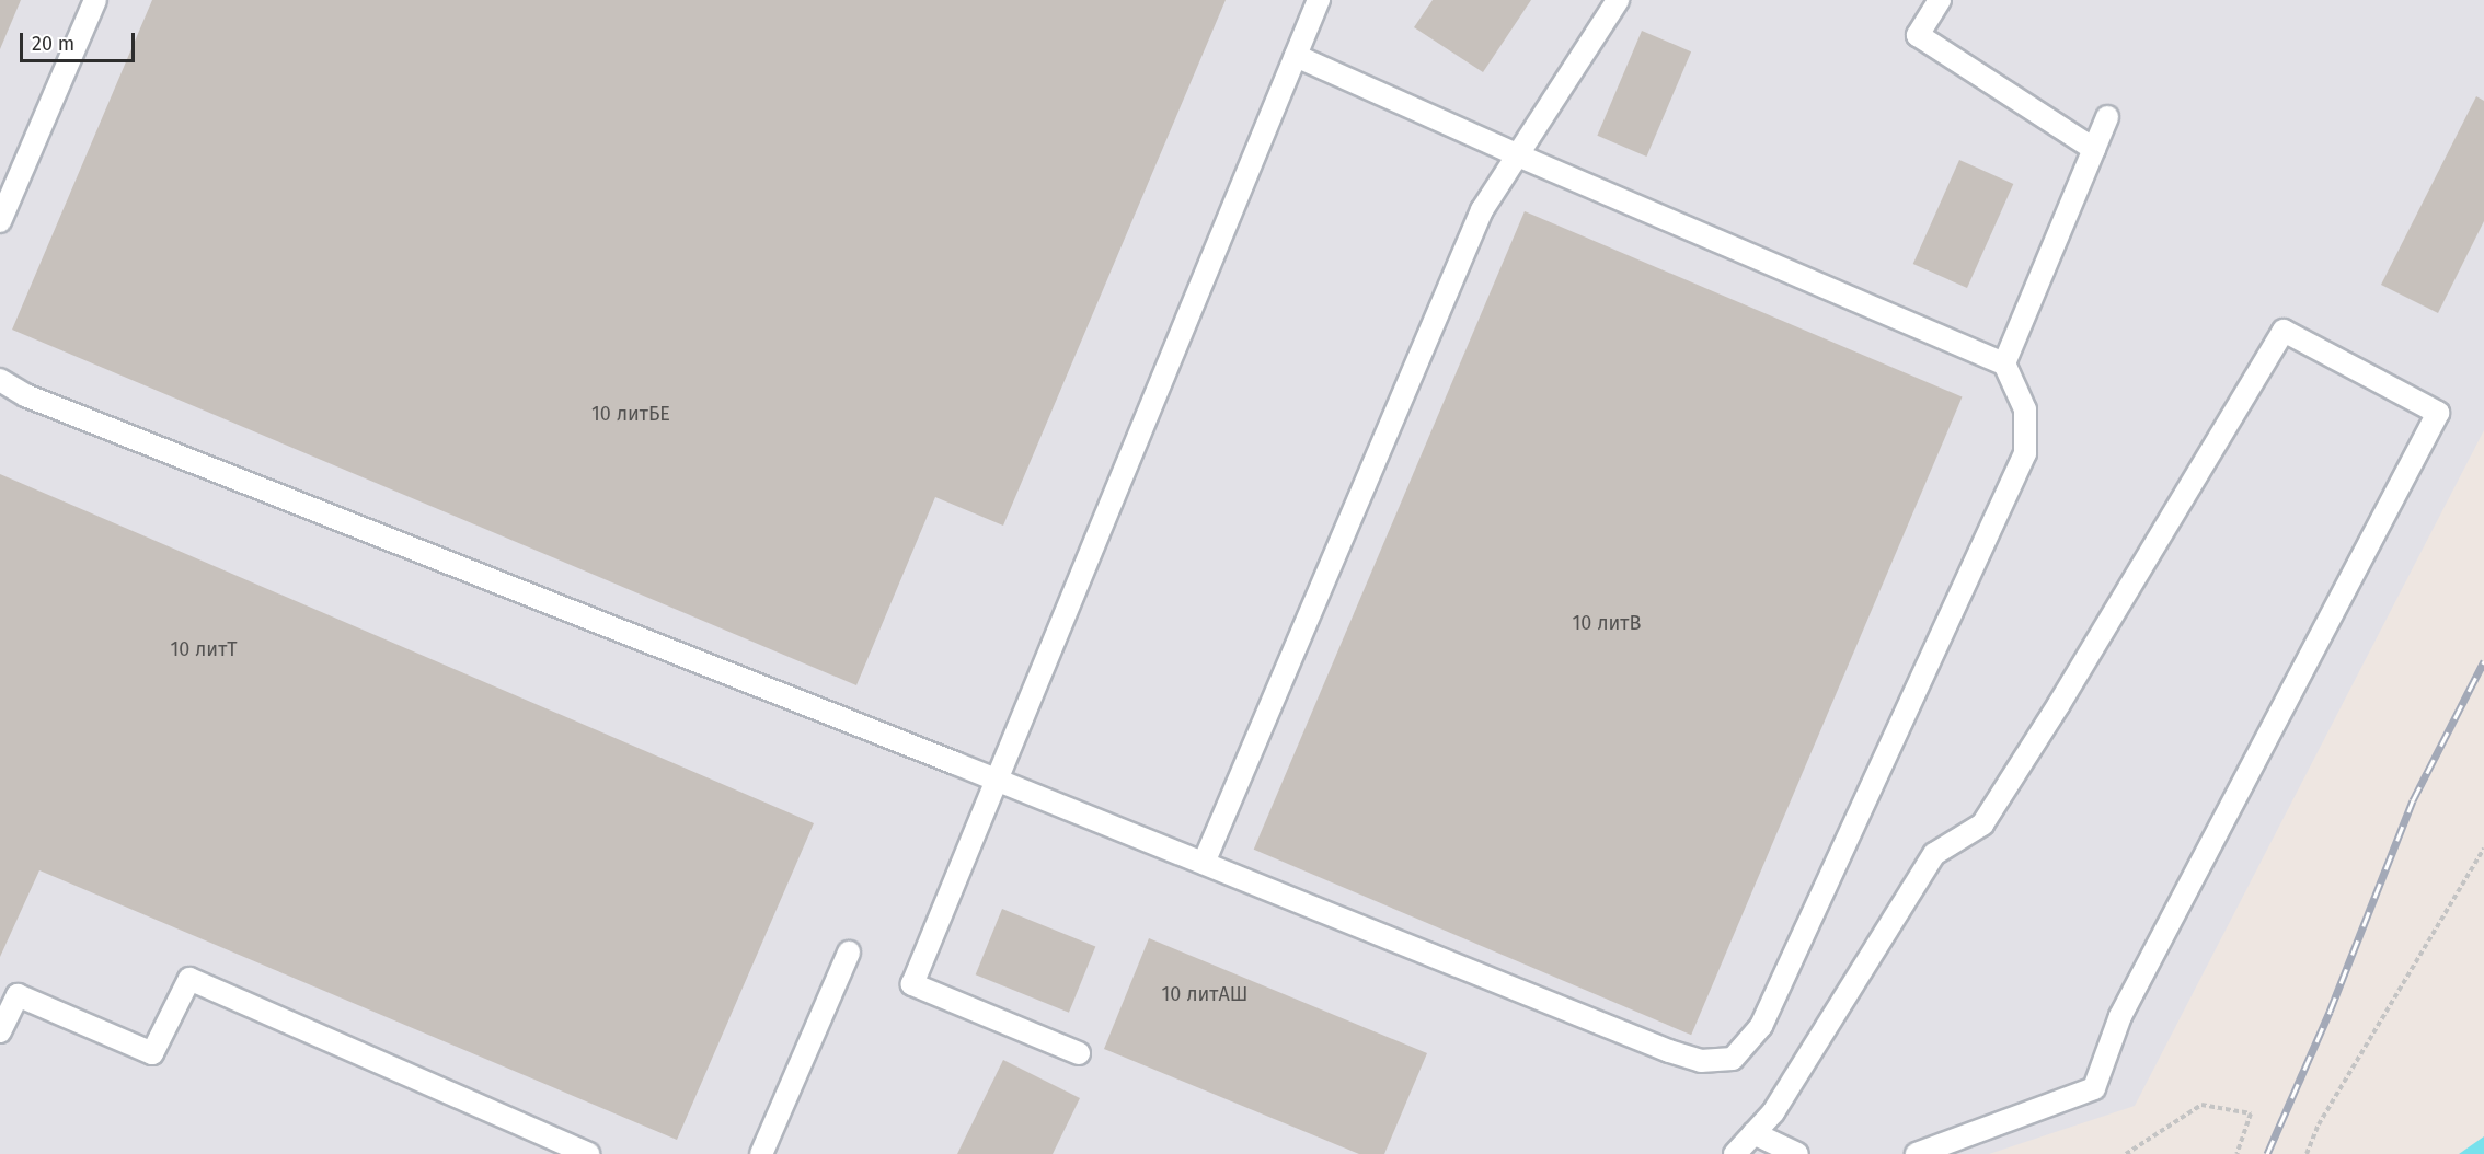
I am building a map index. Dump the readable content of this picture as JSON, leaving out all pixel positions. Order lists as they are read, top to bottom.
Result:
{
  "house_numbers": [
    "10 литБЕ",
    "10 литВ",
    "10 литТ",
    "10 литАШ"
  ],
  "scale_bar": "20 m"
}
